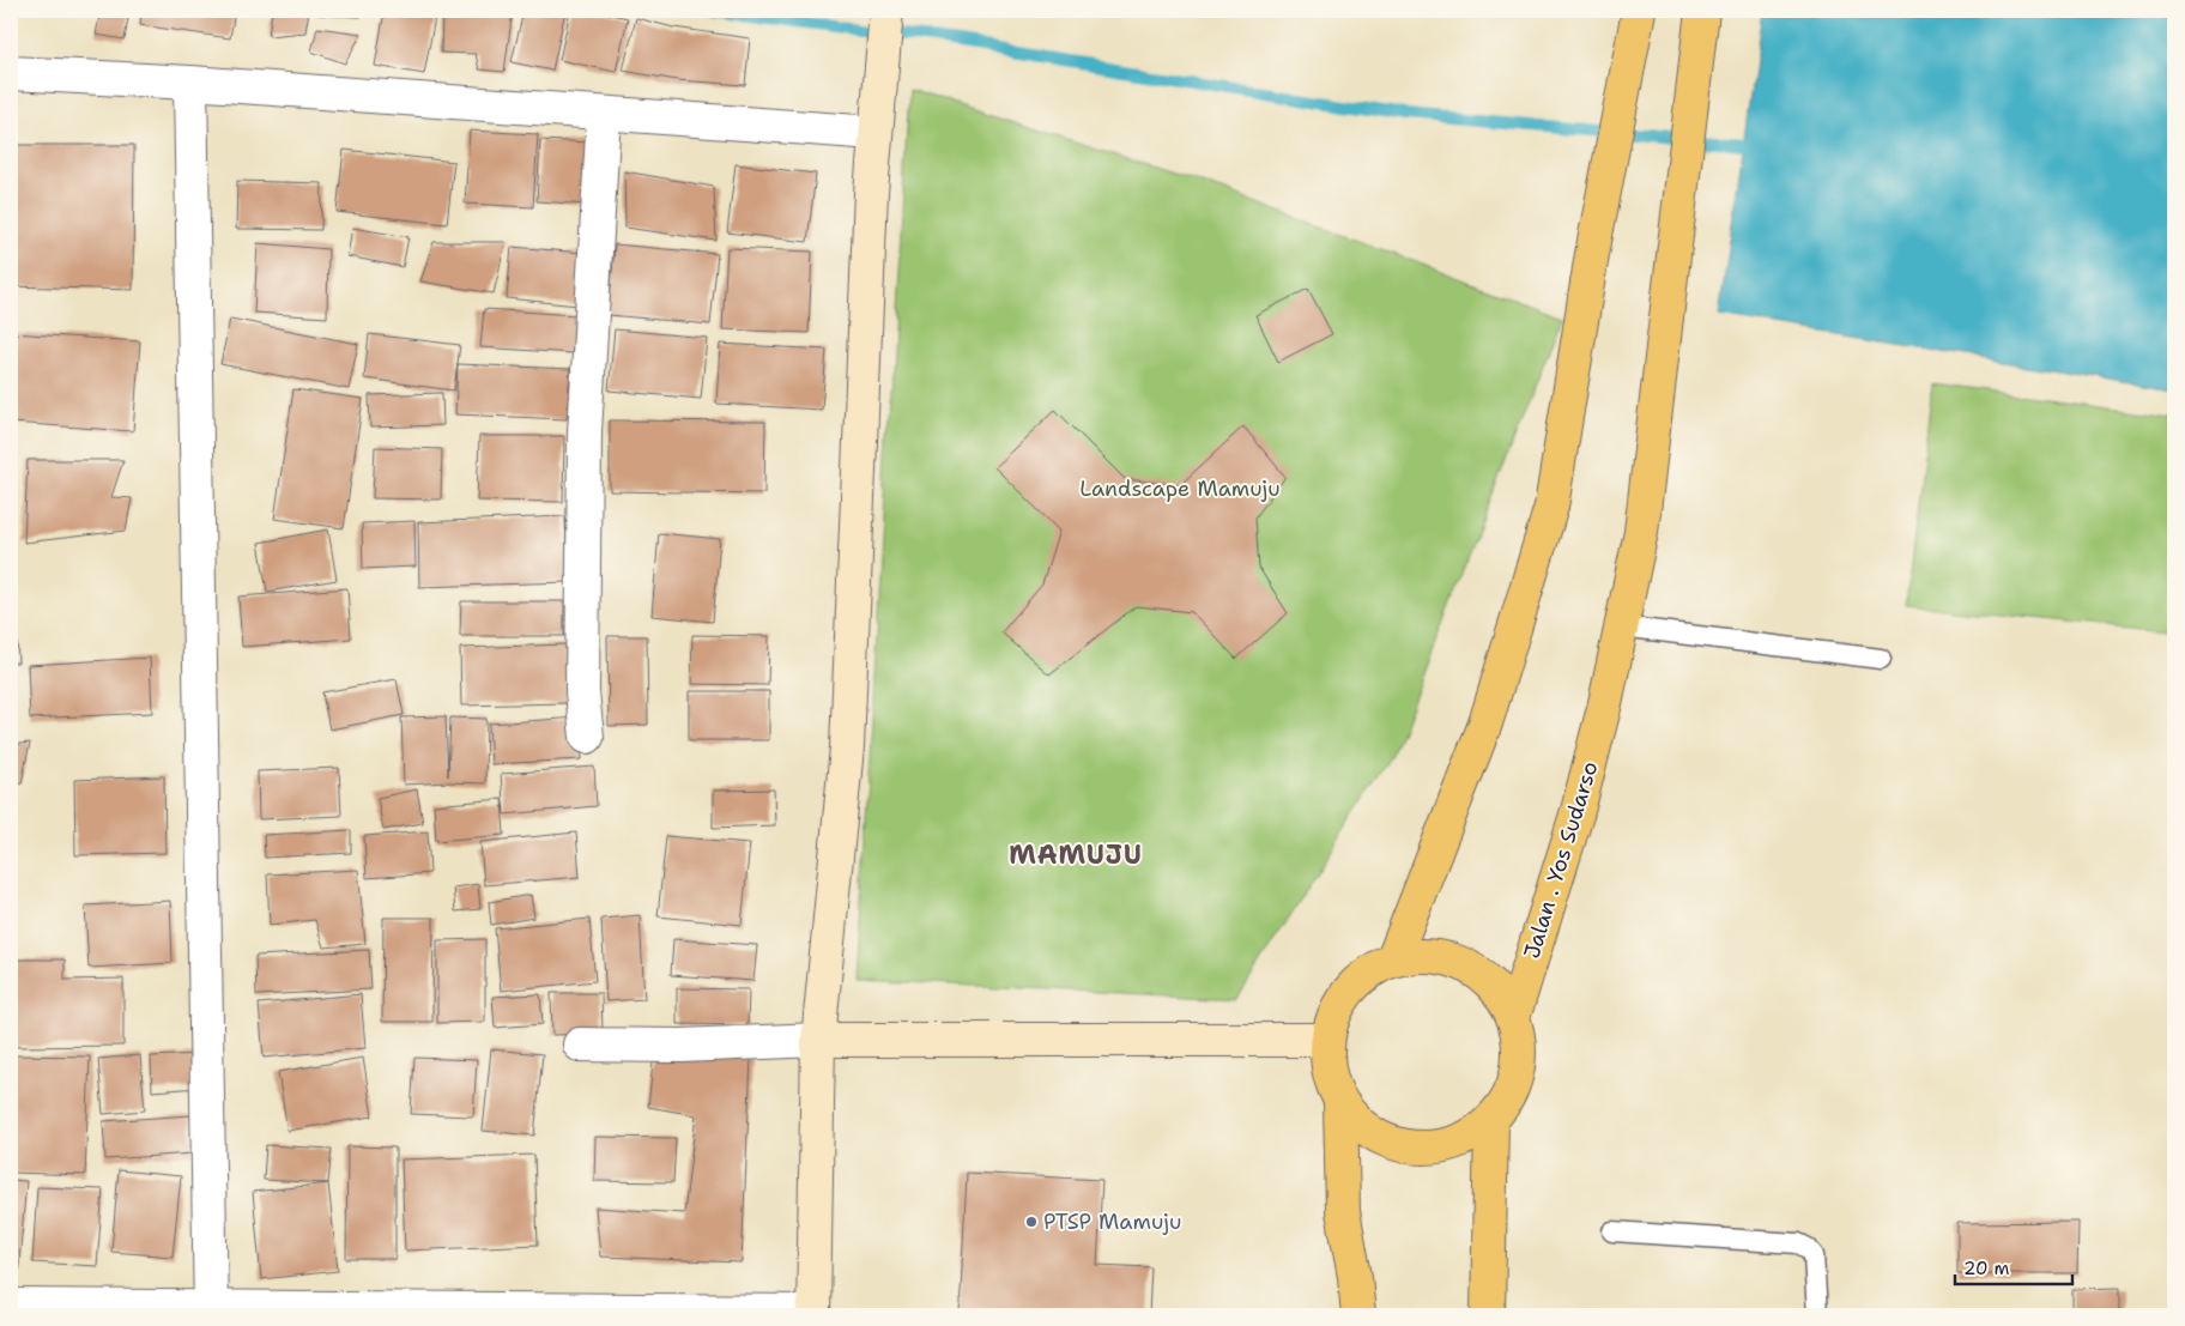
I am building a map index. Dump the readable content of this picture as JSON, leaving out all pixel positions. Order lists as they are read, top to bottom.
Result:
{
  "streets": {
    "highway": ["Jalan . Yos Sudarso"]
  },
  "districts": ["MAMUJU"],
  "parks": ["Landscape Mamuju"],
  "places": ["PTSP Mamuju"],
  "scale_bar": "20 m"
}
